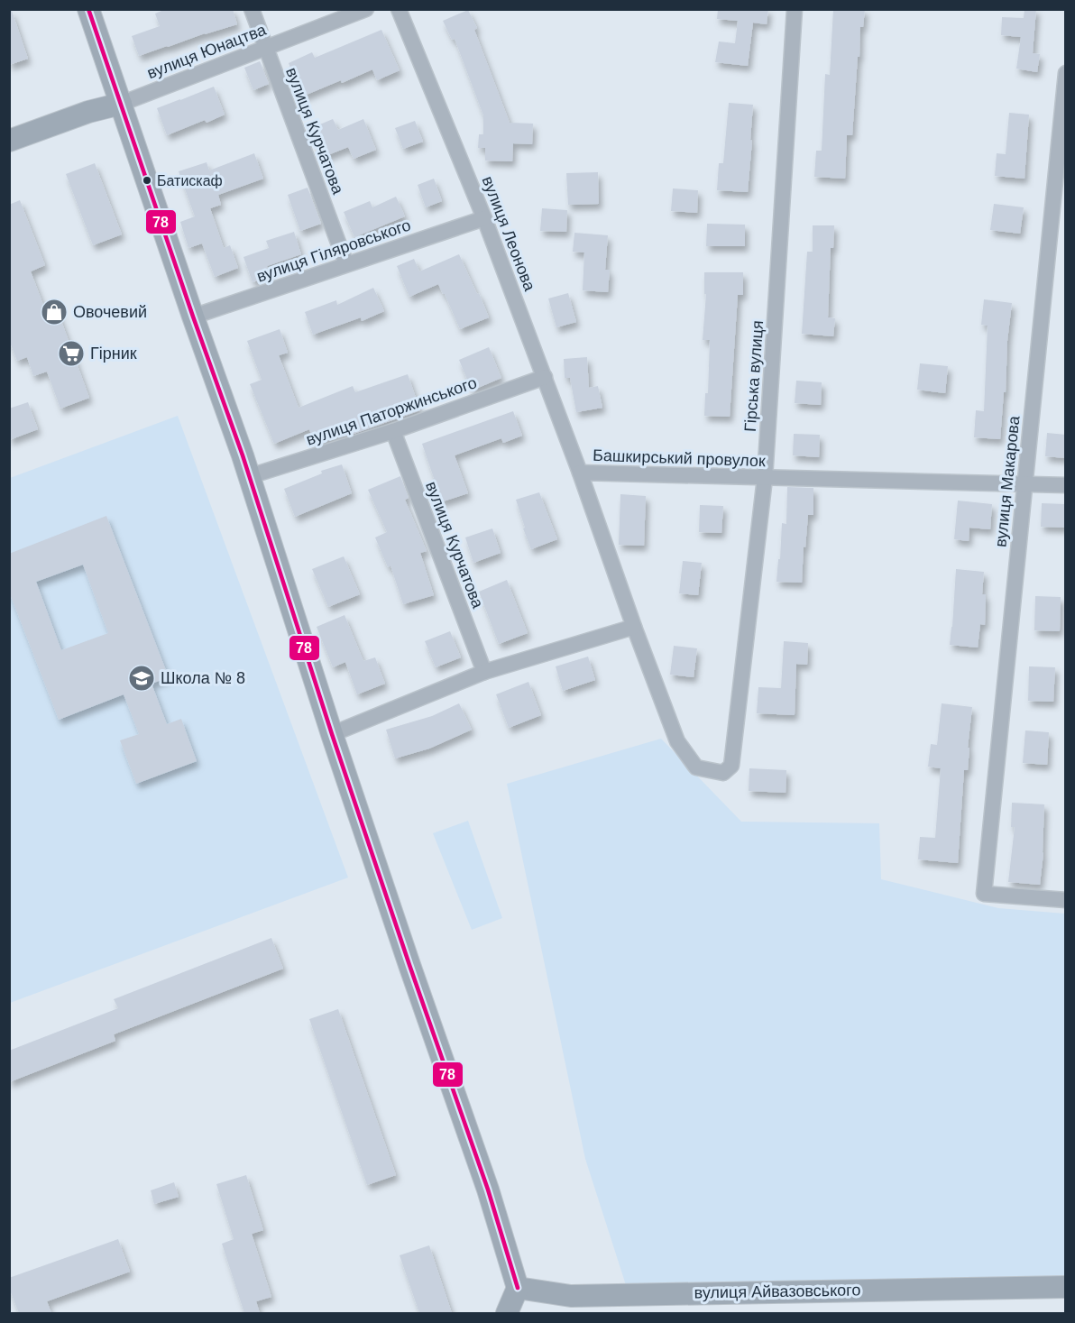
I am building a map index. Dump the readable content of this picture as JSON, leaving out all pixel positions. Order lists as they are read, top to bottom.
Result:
{
  "streets": {
    "street": [
      "вулиця Юнацтва",
      "вулиця Курчатова",
      "вулиця Леонова",
      "вулиця Гіляровського",
      "Гірська вулиця",
      "вулиця Паторжинського",
      "Башкирський провулок",
      "вулиця Макарова",
      "вулиця Айвазовського"
    ]
  },
  "crossings": [
    ["вулиця Юнацтва", "вулиця Курчатова"],
    ["вулиця Курчатова", "вулиця Гіляровського"],
    ["вулиця Курчатова", "вулиця Паторжинського"],
    ["вулиця Леонова", "вулиця Гіляровського"],
    ["вулиця Леонова", "вулиця Паторжинського"],
    ["вулиця Леонова", "Башкирський провулок"],
    ["Гірська вулиця", "Башкирський провулок"],
    ["Башкирський провулок", "вулиця Макарова"]
  ],
  "places": {
    "other": ["Батискаф"],
    "shop": ["Овочевий"],
    "supermarket": ["Гірник"],
    "school or university": ["Школа № 8"]
  },
  "lines": ["transit line 78"]
}
